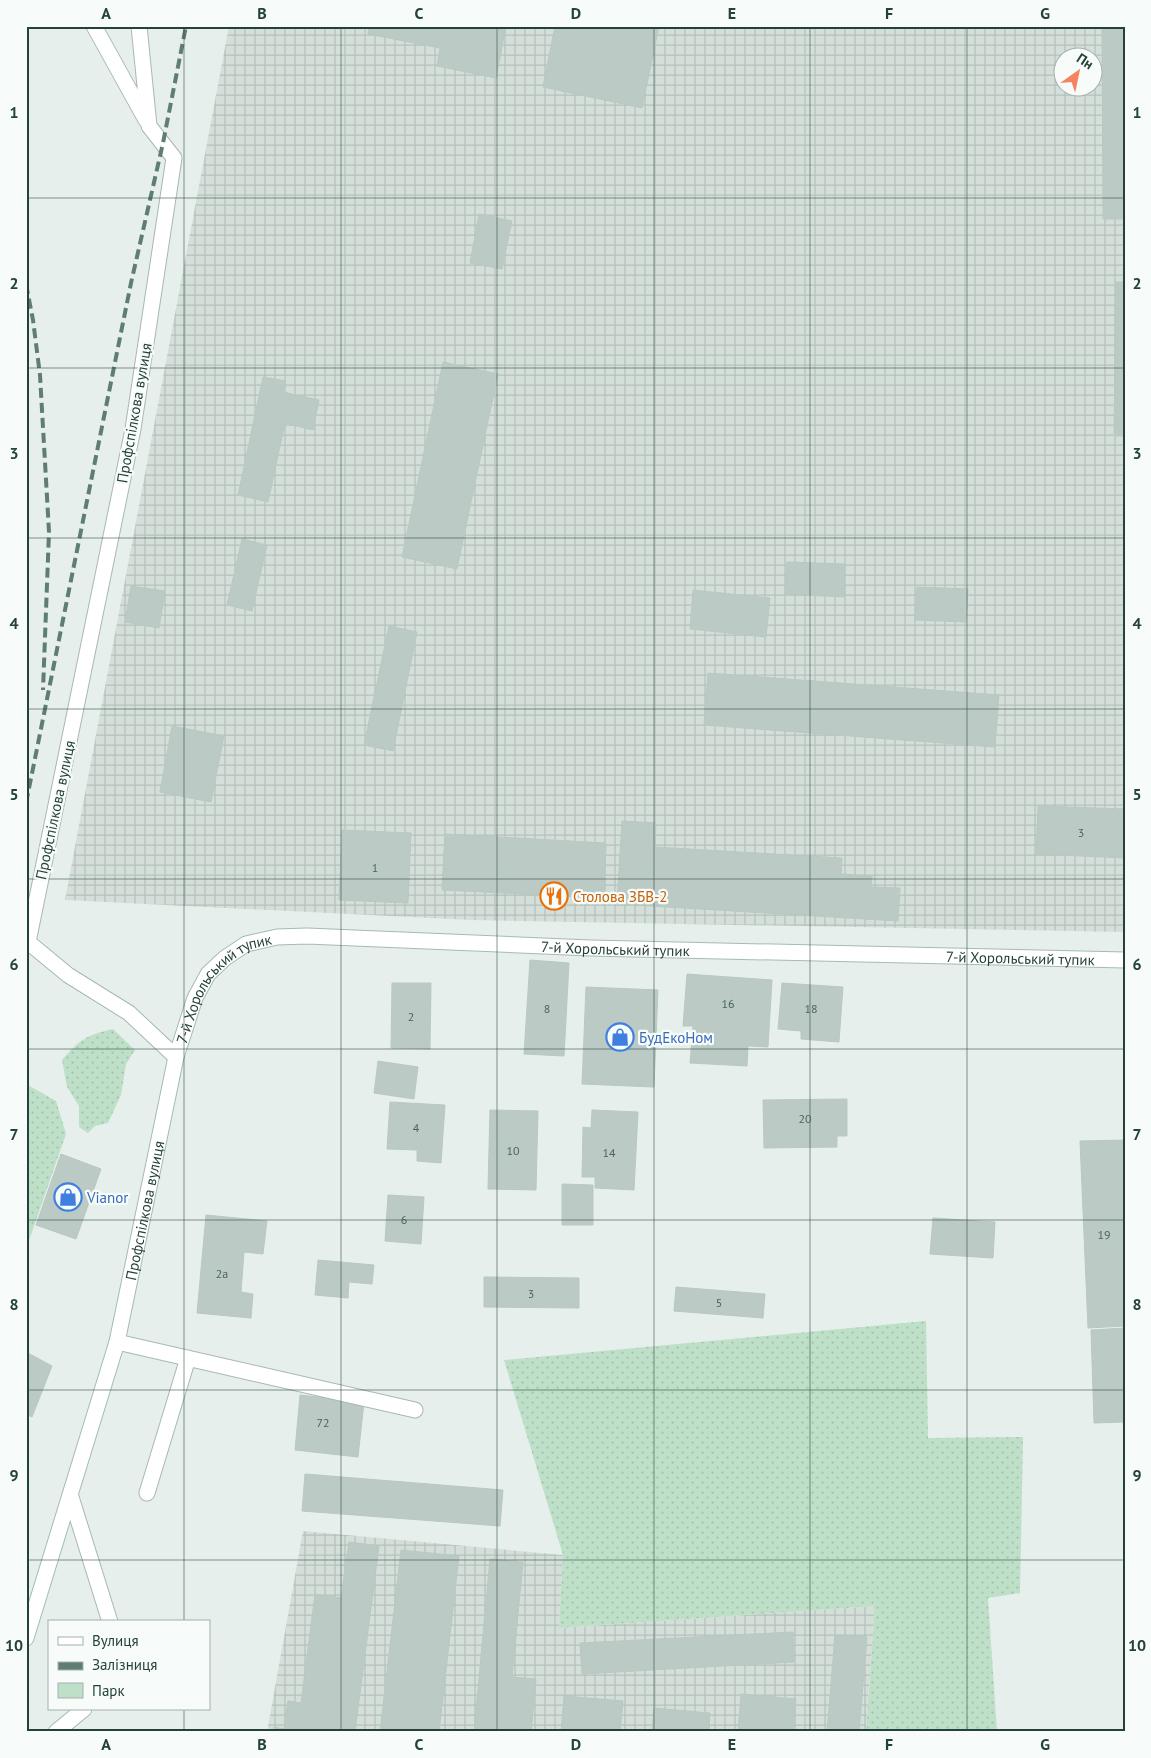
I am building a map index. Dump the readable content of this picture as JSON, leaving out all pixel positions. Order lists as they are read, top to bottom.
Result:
{
  "streets": {
    "street": ["Профспілкова вулиця", "7-й Хорольський тупик"]
  },
  "crossings": [
    ["Профспілкова вулиця", "7-й Хорольський тупик"]
  ],
  "places": {
    "restaurant": ["Столова ЗБВ-2"],
    "shop": ["БудЕкоНом", "Vianor"]
  },
  "house_numbers": [
    "3",
    "1",
    "16",
    "8",
    "18",
    "2",
    "20",
    "4",
    "10",
    "14",
    "6",
    "19",
    "2а",
    "3",
    "5",
    "72"
  ],
  "legend": ["Вулиця", "Залізниця", "Парк"],
  "north": "top right",
  "grid": {
    "columns": [
      "A",
      "B",
      "C",
      "D",
      "E",
      "F",
      "G"
    ],
    "rows": [
      "1",
      "2",
      "3",
      "4",
      "5",
      "6",
      "7",
      "8",
      "9",
      "10"
    ]
  }
}
